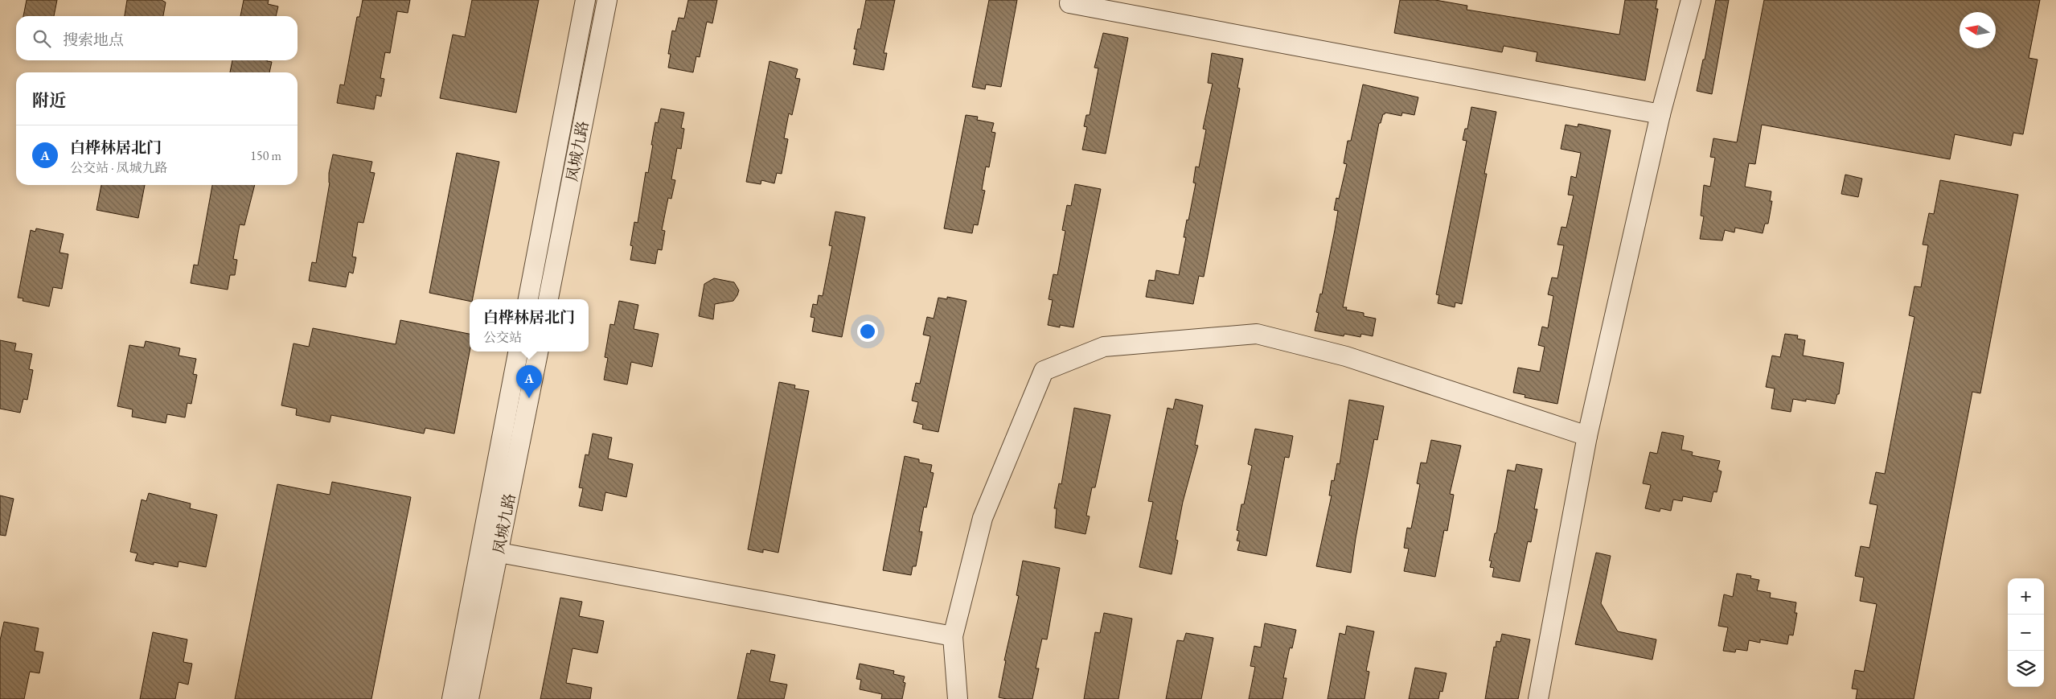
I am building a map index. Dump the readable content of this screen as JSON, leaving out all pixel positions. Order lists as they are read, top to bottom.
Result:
{
  "streets": {
    "street": ["凤城九路"]
  },
  "north": "left",
  "page": {
    "search": "搜索地点",
    "heading": "附近",
    "list": [
      {
        "mark": "A",
        "name": "白桦林居北门",
        "note": "公交站 · 凤城九路",
        "value": "150 m"
      }
    ],
    "popup": ["白桦林居北门", "公交站"],
    "pins": "A",
    "map_buttons": ["+", "−"]
  }
}
